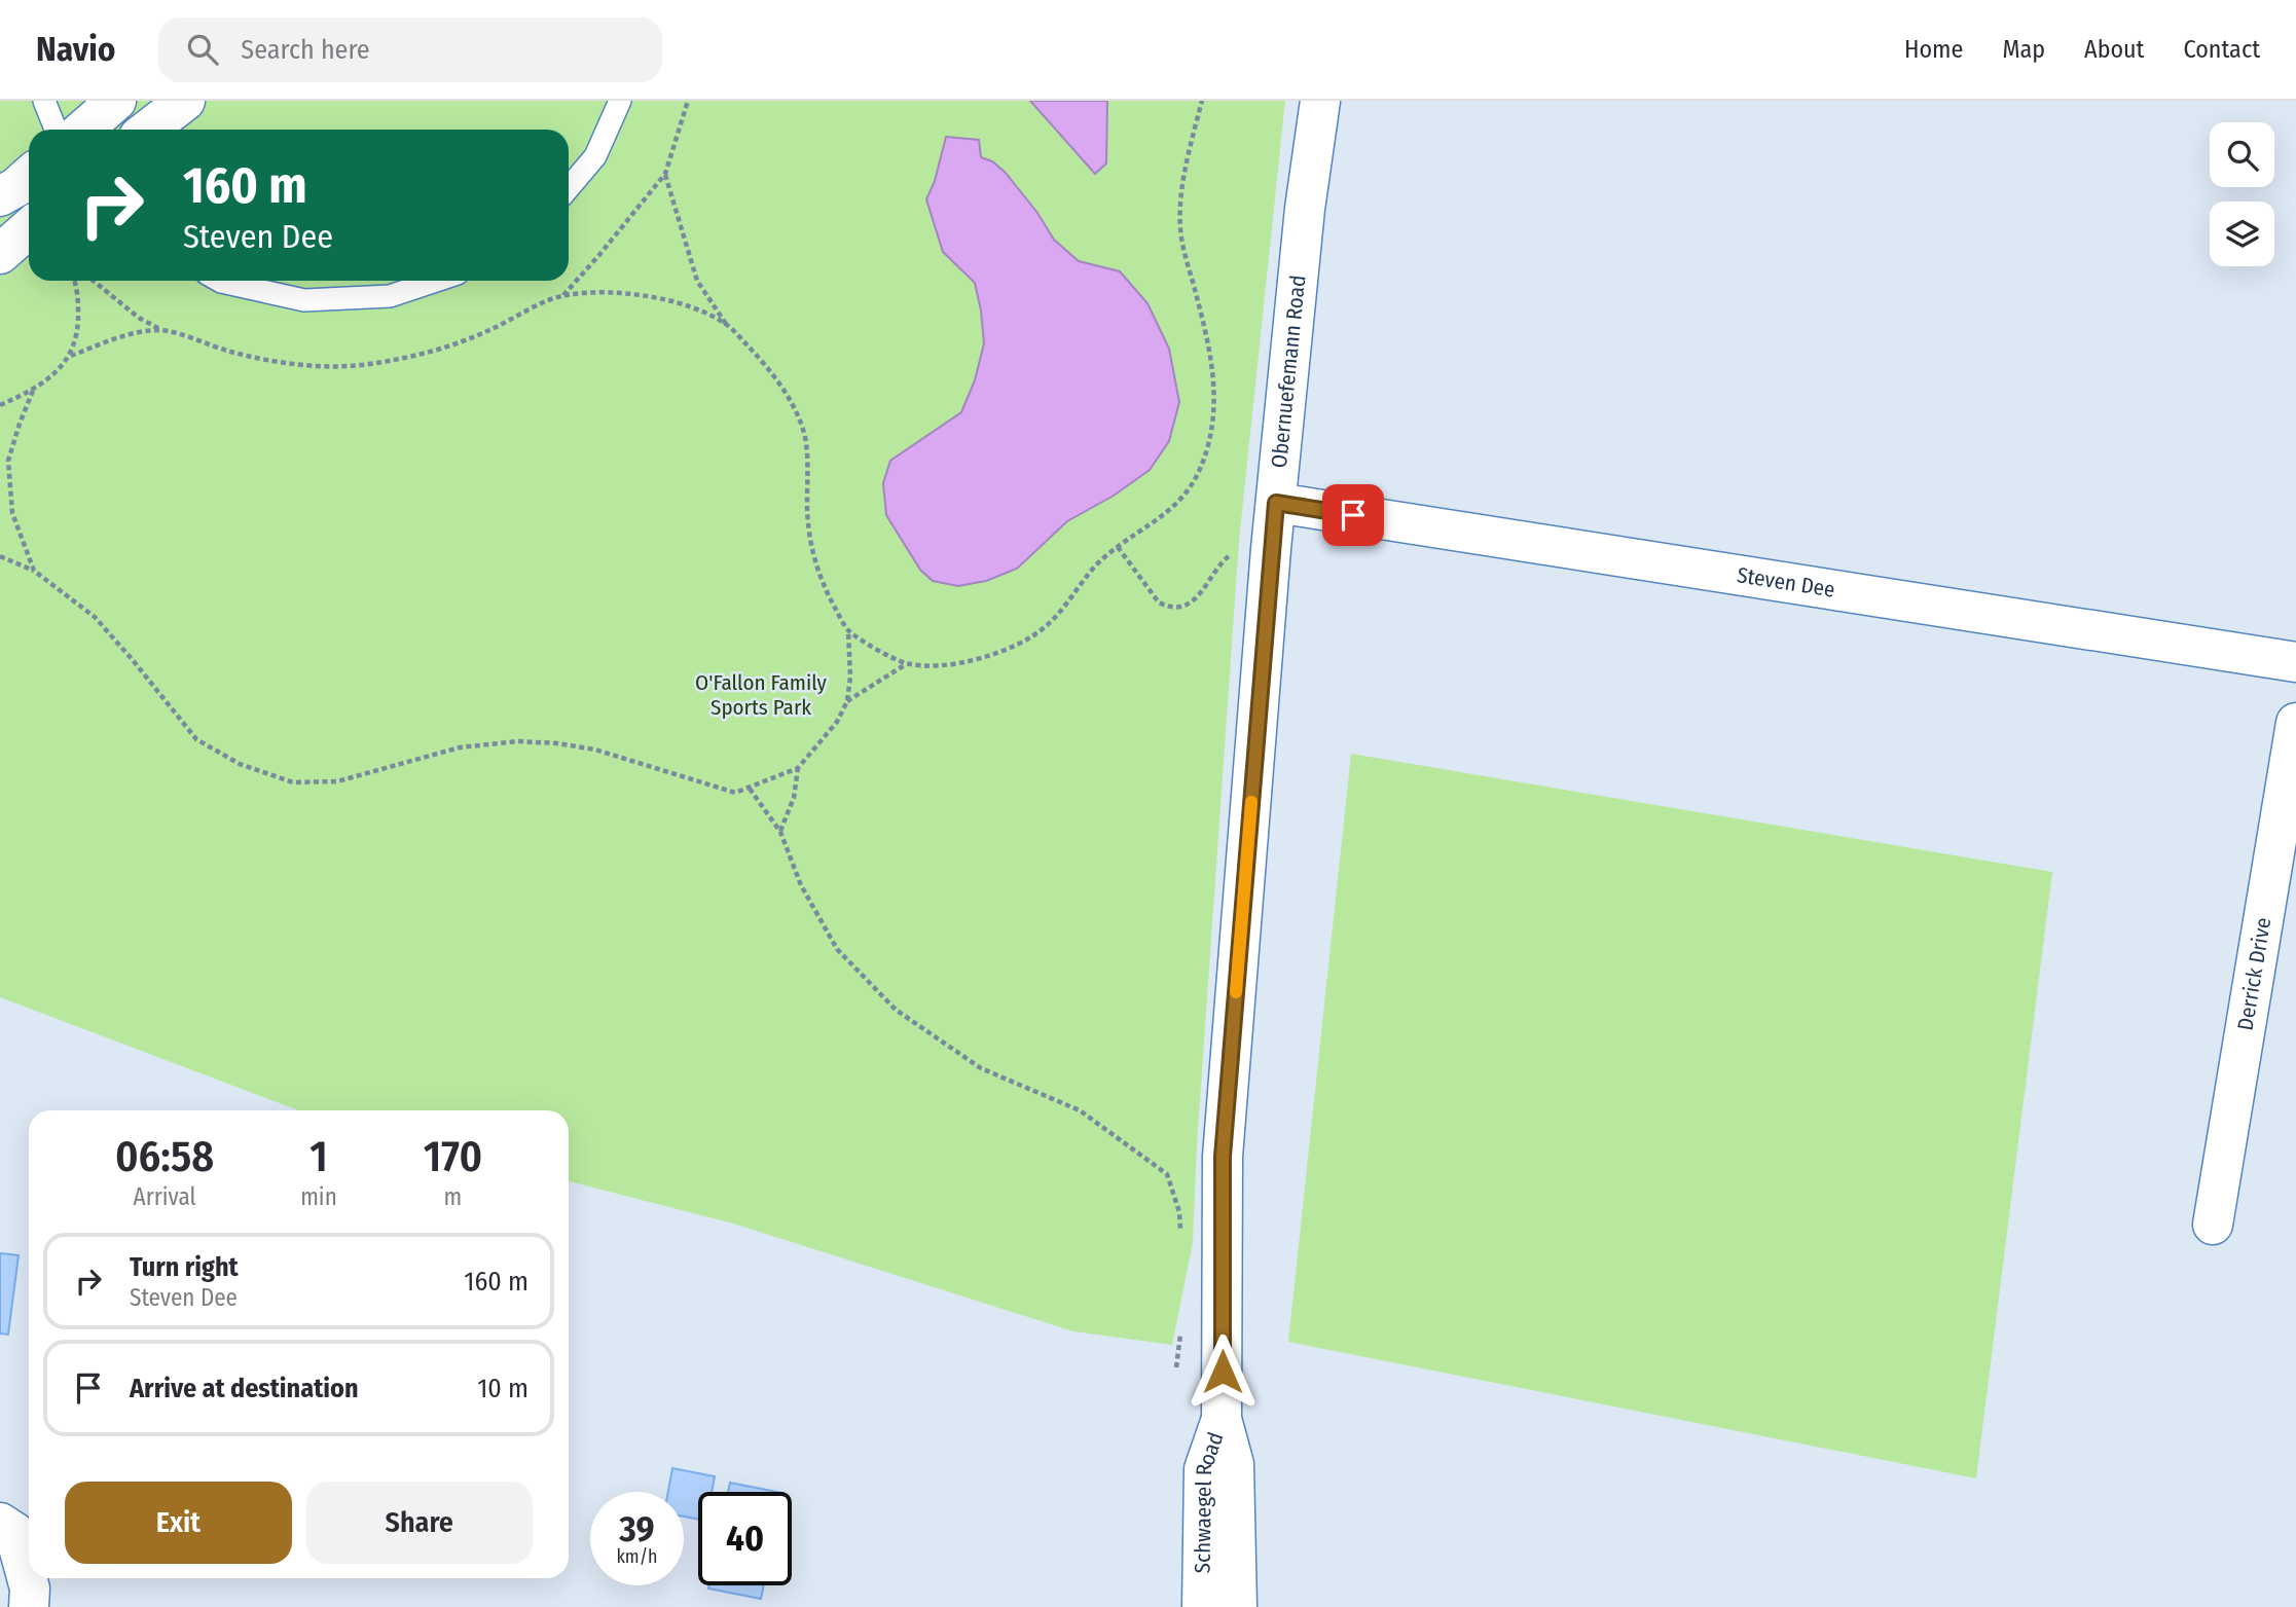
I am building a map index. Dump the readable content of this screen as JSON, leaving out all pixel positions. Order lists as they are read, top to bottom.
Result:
{
  "streets": {
    "street": [
      "Obernuefemann Road",
      "Steven Dee",
      "Derrick Drive",
      "Schwaegel Road"
    ]
  },
  "crossings": [
    ["Obernuefemann Road", "Steven Dee"],
    ["Obernuefemann Road", "Schwaegel Road"]
  ],
  "parks": ["O'Fallon Family Sports Park"],
  "page": {
    "header": "Navio",
    "search": "Search here",
    "nav": [
      "Home",
      "Map",
      "About",
      "Contact"
    ],
    "turn": ["160 m", "Steven Dee"],
    "eta": [
      "06:58",
      "Arrival",
      "1",
      "min",
      "170",
      "m"
    ],
    "list": [
      {
        "name": "Turn right",
        "note": "Steven Dee",
        "value": "160 m"
      },
      {
        "name": "Arrive at destination",
        "value": "10 m"
      }
    ],
    "buttons": ["Exit", "Share"],
    "speed": "39 km/h",
    "limit": "40"
  }
}
